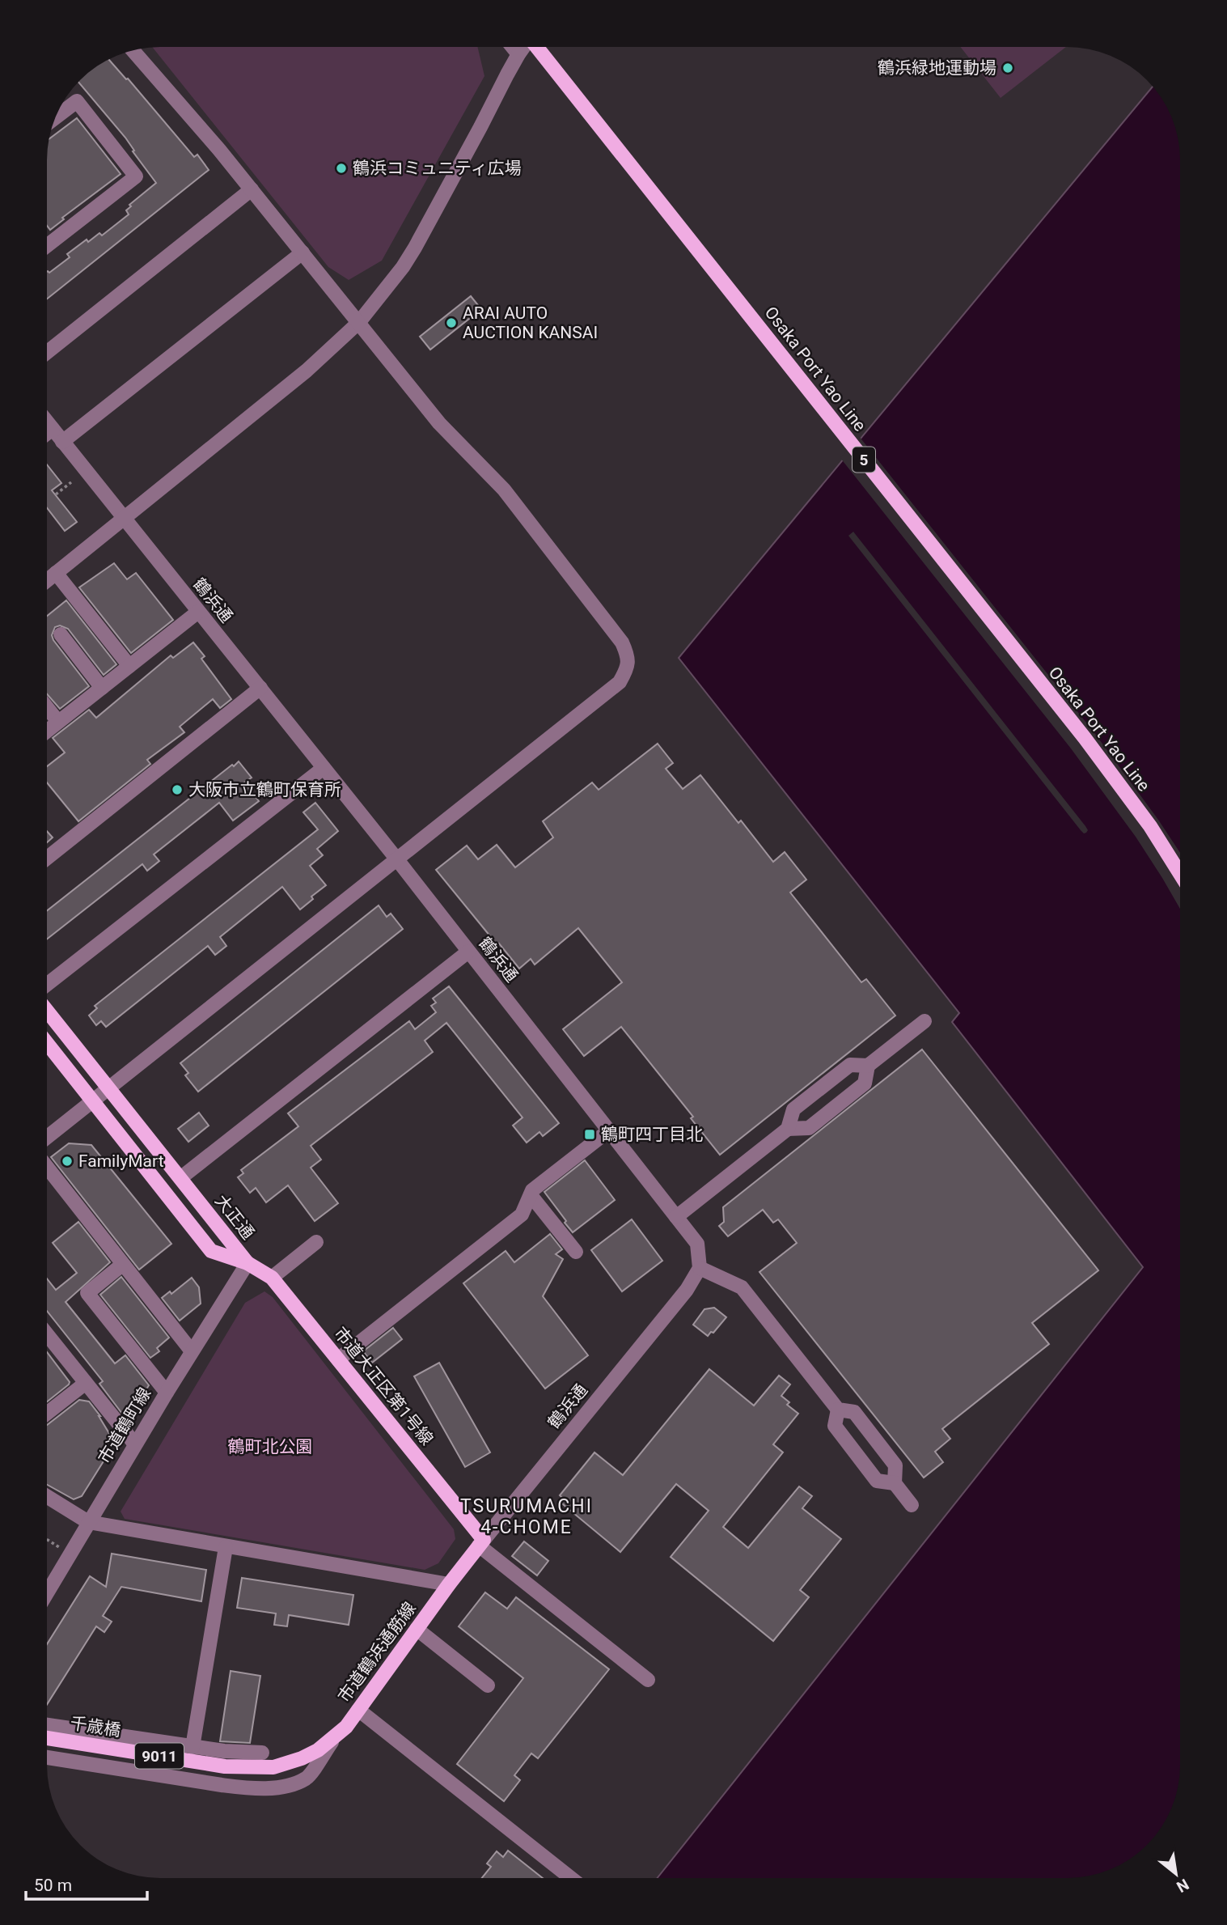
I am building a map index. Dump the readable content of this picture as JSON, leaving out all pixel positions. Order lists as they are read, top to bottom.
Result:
{
  "streets": {
    "main road": [
      "Osaka Port Yao Line",
      "5",
      "大正通",
      "市道大正区第1号線",
      "市道鶴浜通筋線",
      "千歳橋",
      "9011"
    ],
    "street": ["鶴浜通", "市道鶴町線"]
  },
  "crossings": [
    ["鶴浜通", "市道大正区第1号線"],
    ["鶴浜通", "市道鶴浜通筋線"],
    ["大正通", "市道大正区第1号線"],
    ["大正通", "市道鶴町線"],
    ["市道大正区第1号線", "市道鶴町線"],
    ["市道大正区第1号線", "市道鶴浜通筋線"],
    ["市道鶴浜通筋線", "千歳橋"]
  ],
  "districts": ["TSURUMACHI 4-CHOME"],
  "parks": ["鶴町北公園"],
  "places": {
    "other": [
      "鶴浜緑地運動場",
      "鶴浜コミュニティ広場",
      "ARAI AUTO AUCTION KANSAI",
      "大阪市立鶴町保育所",
      "FamilyMart"
    ],
    "transit": ["鶴町四丁目北"]
  },
  "scale_bar": "50 m",
  "north": "bottom right"
}
